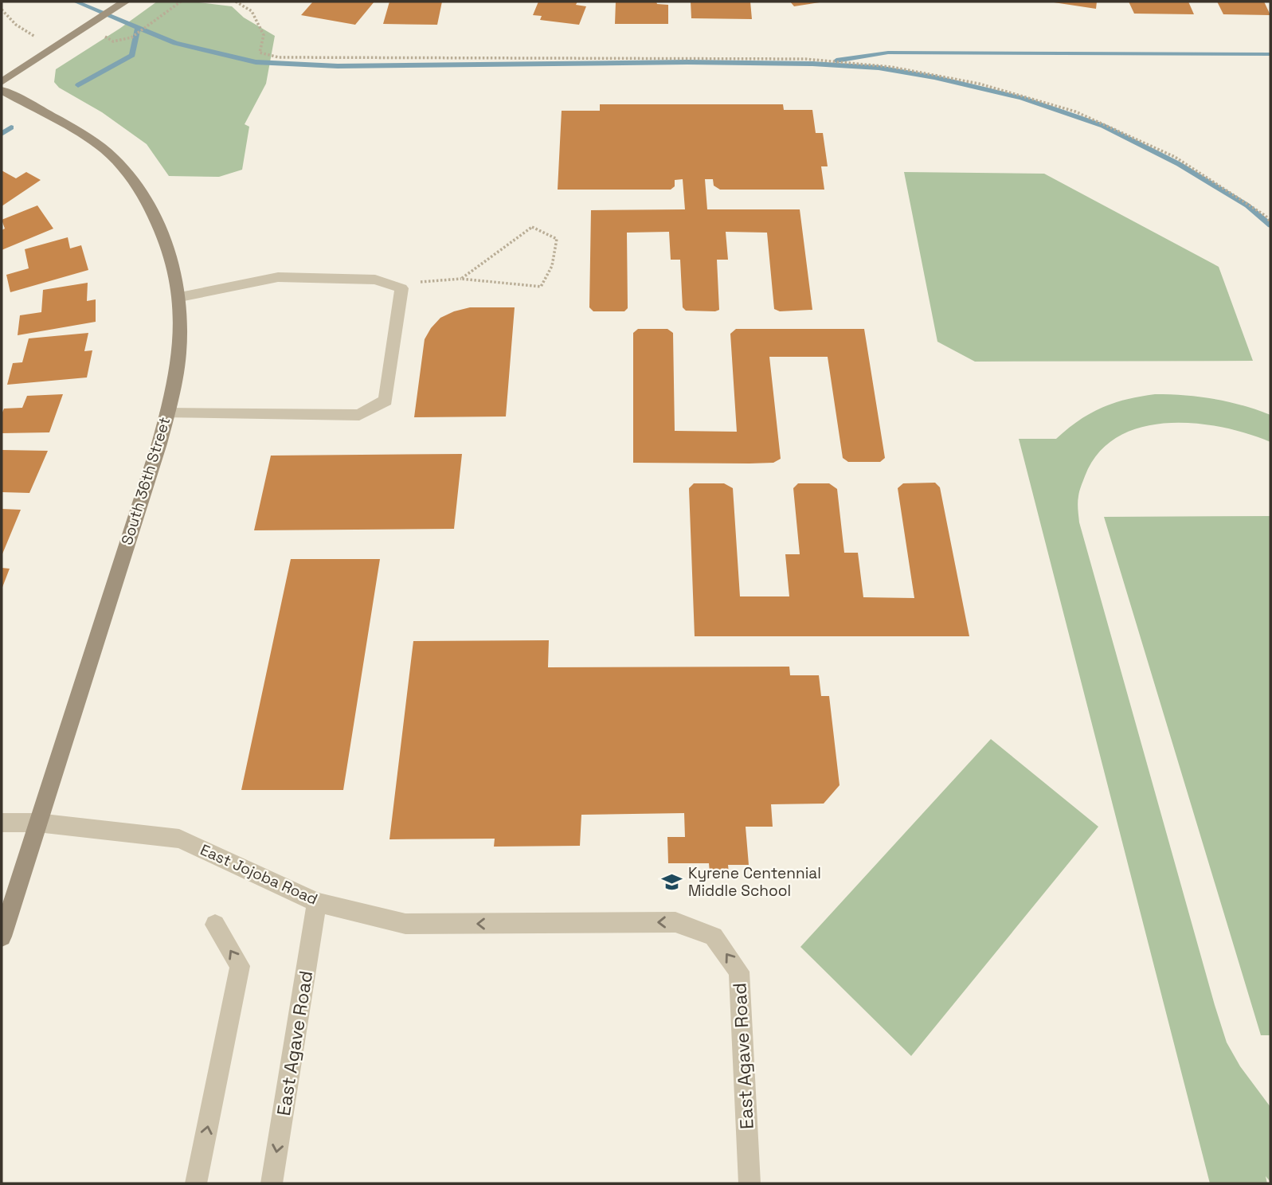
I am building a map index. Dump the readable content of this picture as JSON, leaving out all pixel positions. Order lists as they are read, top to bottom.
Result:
{
  "streets": {
    "street": ["South 36th Street", "East Jojoba Road", "East Agave Road"]
  },
  "crossings": [
    ["South 36th Street", "East Jojoba Road"],
    ["East Jojoba Road", "East Agave Road"]
  ],
  "one_way": ["East Jojoba Road"],
  "places": {
    "school or university": ["Kyrene Centennial Middle School"]
  }
}
